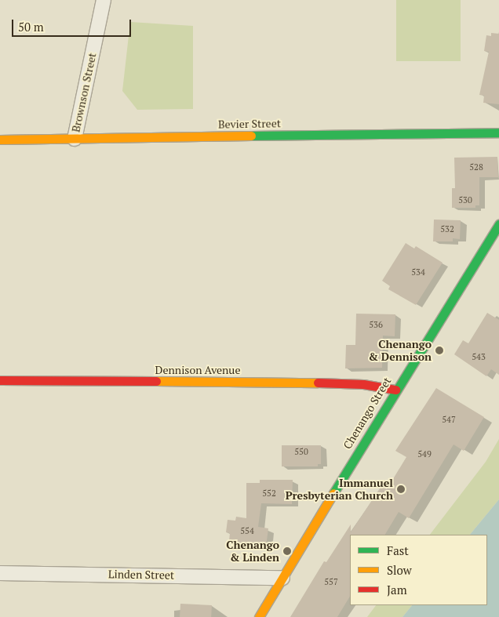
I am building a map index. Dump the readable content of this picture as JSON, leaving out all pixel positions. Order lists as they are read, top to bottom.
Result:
{
  "streets": {
    "street": [
      "Brownson Street",
      "Bevier Street",
      "Dennison Avenue",
      "Chenango Street",
      "Linden Street"
    ]
  },
  "crossings": [
    ["Brownson Street", "Bevier Street"],
    ["Dennison Avenue", "Chenango Street"],
    ["Chenango Street", "Linden Street"]
  ],
  "places": ["Chenango & Dennison", "Immanuel Presbyterian Church", "Chenango & Linden"],
  "house_numbers": [
    "528",
    "530",
    "532",
    "534",
    "536",
    "543",
    "547",
    "550",
    "549",
    "552",
    "554",
    "557"
  ],
  "legend": ["Fast", "Slow", "Jam"],
  "scale_bar": "50 m"
}
